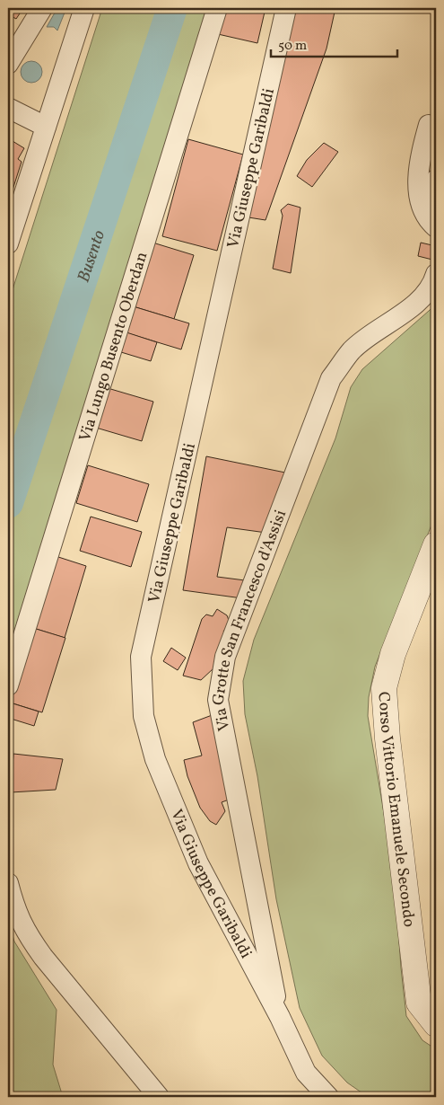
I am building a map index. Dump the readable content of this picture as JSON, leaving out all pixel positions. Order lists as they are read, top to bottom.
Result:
{
  "streets": {
    "street": [
      "Via Giuseppe Garibaldi",
      "Via Lungo Busento Oberdan",
      "Via Grotte San Francesco d'Assisi",
      "Corso Vittorio Emanuele Secondo"
    ]
  },
  "crossings": [
    ["Via Giuseppe Garibaldi", "Via Grotte San Francesco d'Assisi"]
  ],
  "water": ["Busento"],
  "scale_bar": "50 m"
}
